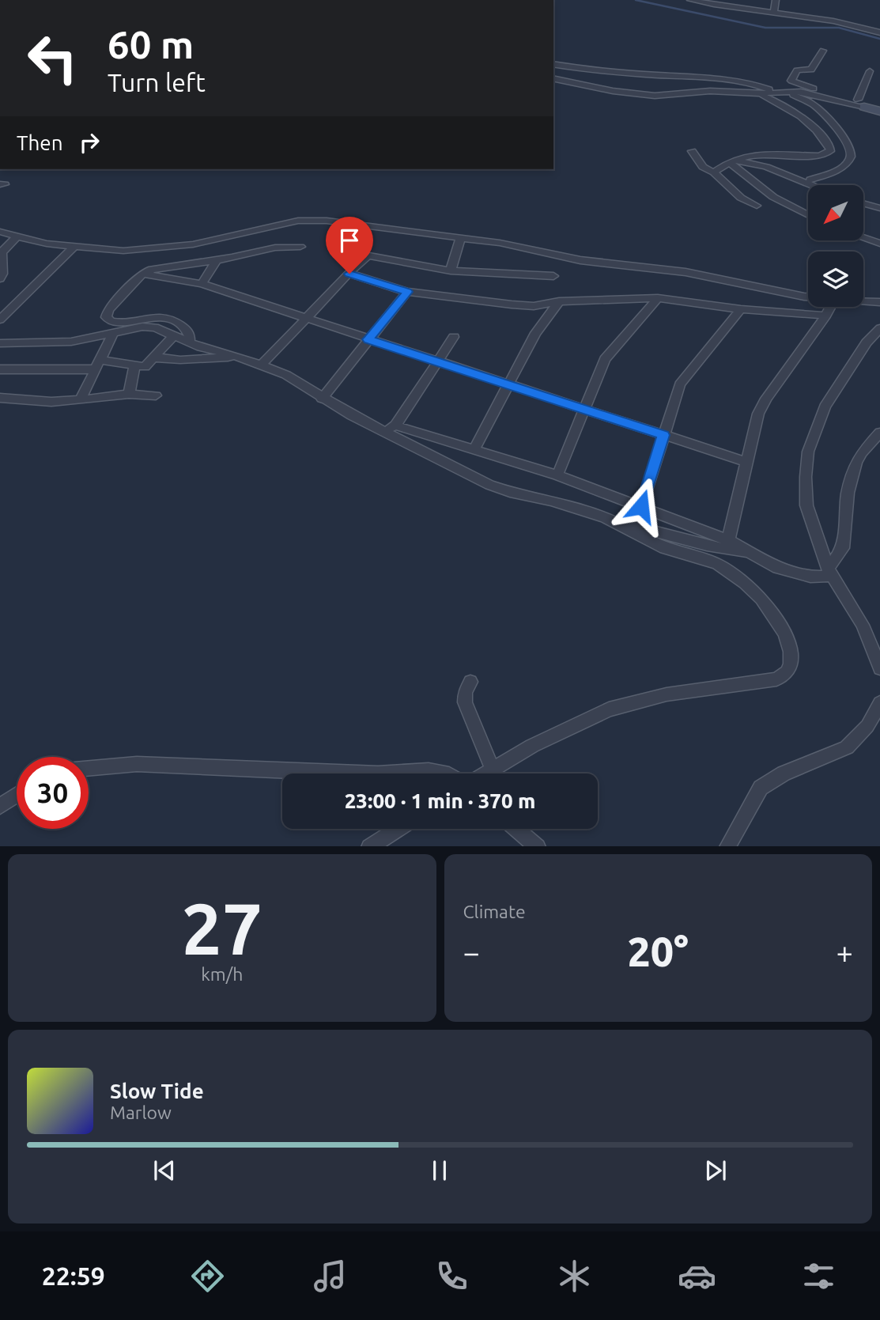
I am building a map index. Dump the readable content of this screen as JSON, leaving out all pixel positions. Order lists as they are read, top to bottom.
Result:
{
  "north": "bottom left",
  "page": {
    "turn": ["60 m", "Turn left"],
    "then": "Then",
    "limit": "30",
    "trip": "23:00 · 1 min · 370 m",
    "tile": [
      ["27", "km/h"],
      "Climate"
    ],
    "heat": ["−", "20°", "+"],
    "song": ["Slow Tide", "Marlow"],
    "tabs": "22:59"
  }
}
